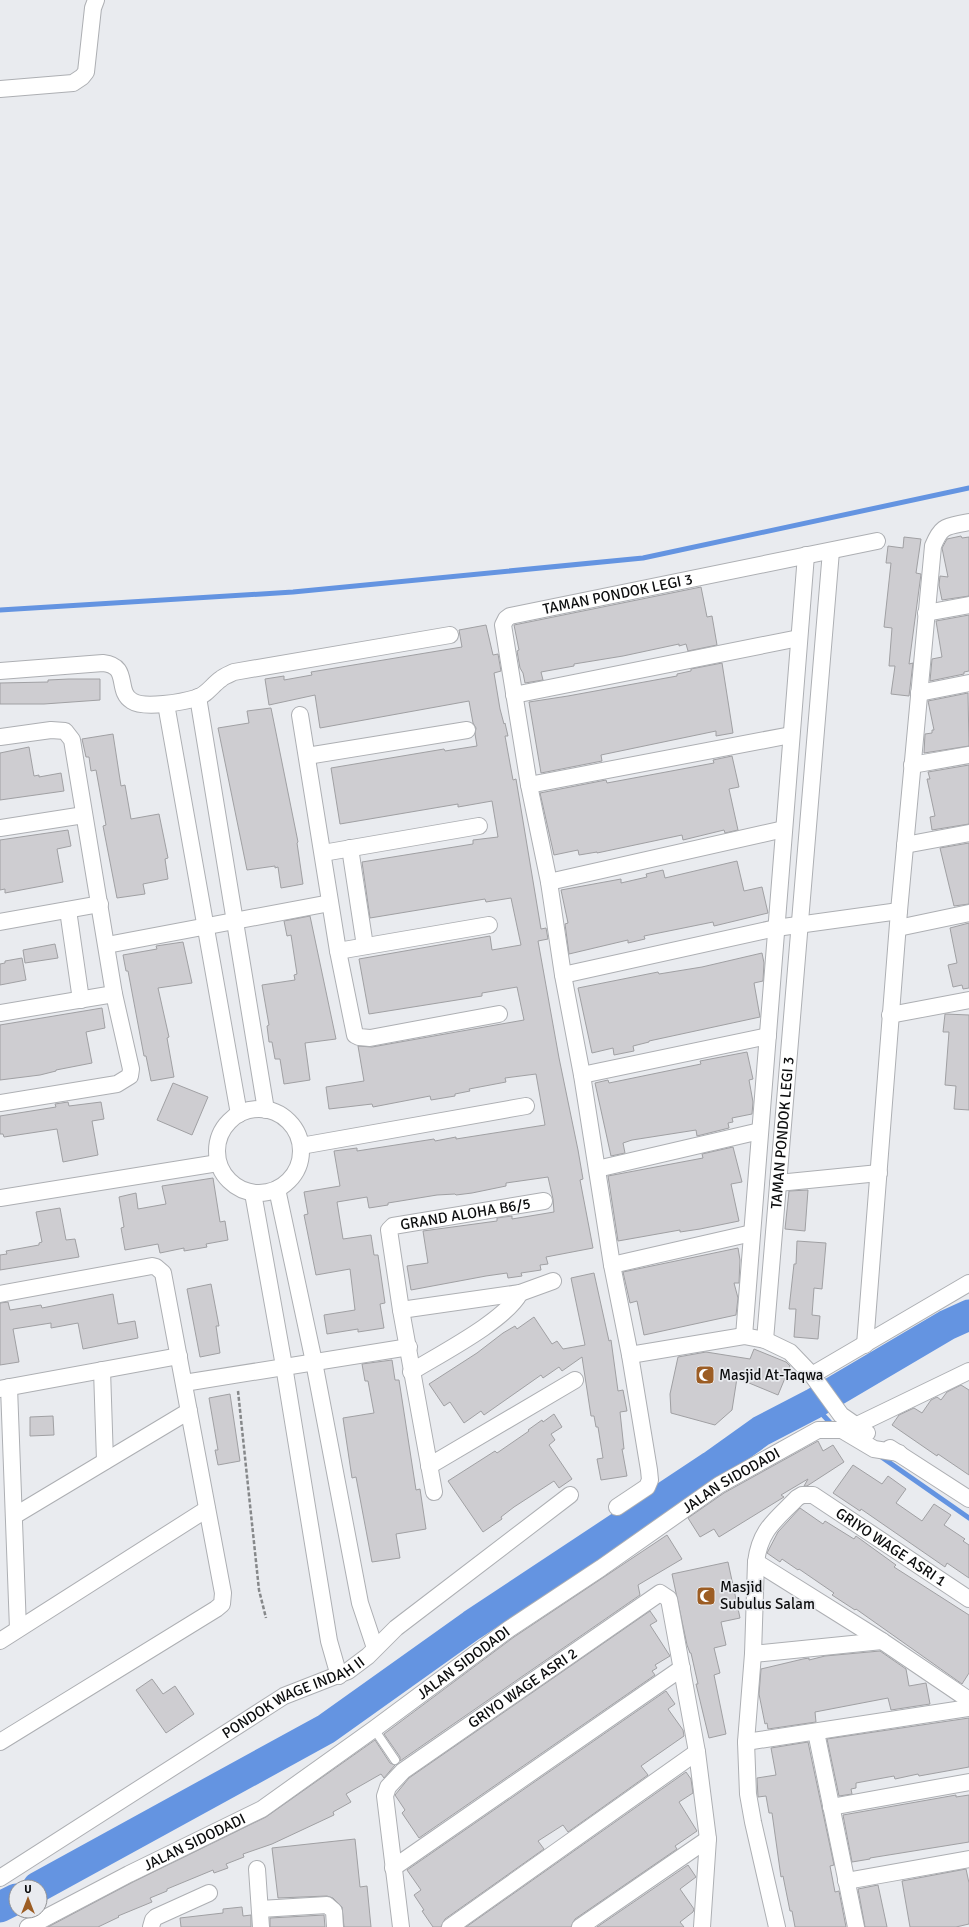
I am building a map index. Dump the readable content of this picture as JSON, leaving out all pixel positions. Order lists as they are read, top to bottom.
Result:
{
  "streets": {
    "street": [
      "TAMAN PONDOK LEGI 3",
      "GRAND ALOHA B6/5",
      "JALAN SIDODADI",
      "GRIYO WAGE ASRI 1",
      "GRIYO WAGE ASRI 2",
      "PONDOK WAGE INDAH II"
    ]
  },
  "places": {
    "mosque": ["Masjid At-Taqwa", "Masjid Subulus Salam"]
  },
  "north": "top"
}
